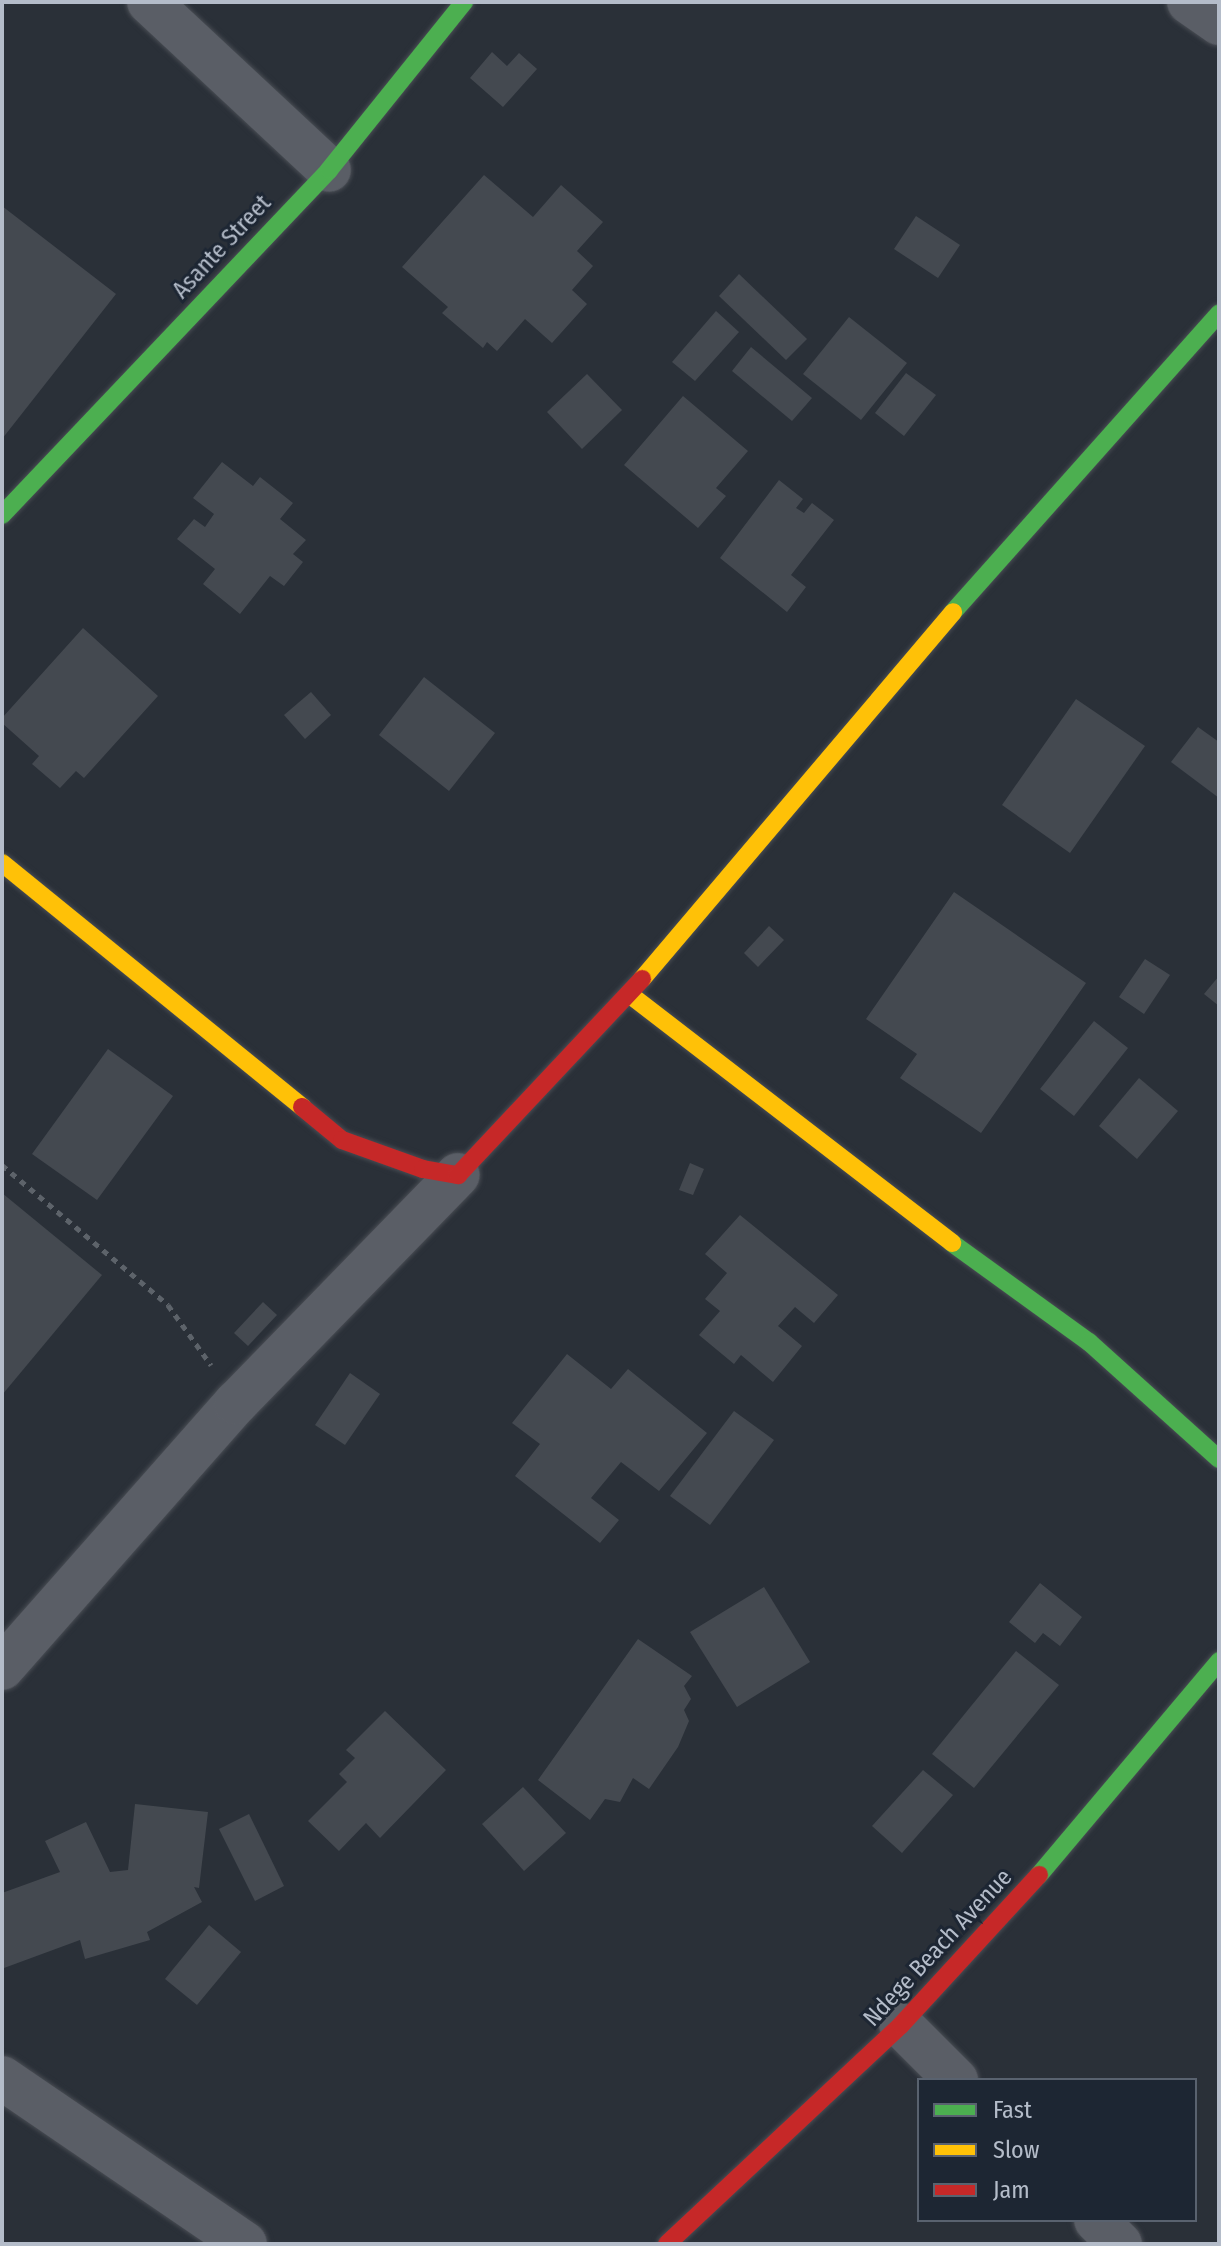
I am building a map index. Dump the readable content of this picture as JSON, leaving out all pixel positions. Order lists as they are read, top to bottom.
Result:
{
  "streets": {
    "street": ["Asante Street", "Ndege Beach Avenue"]
  },
  "legend": ["Fast", "Slow", "Jam"]
}
